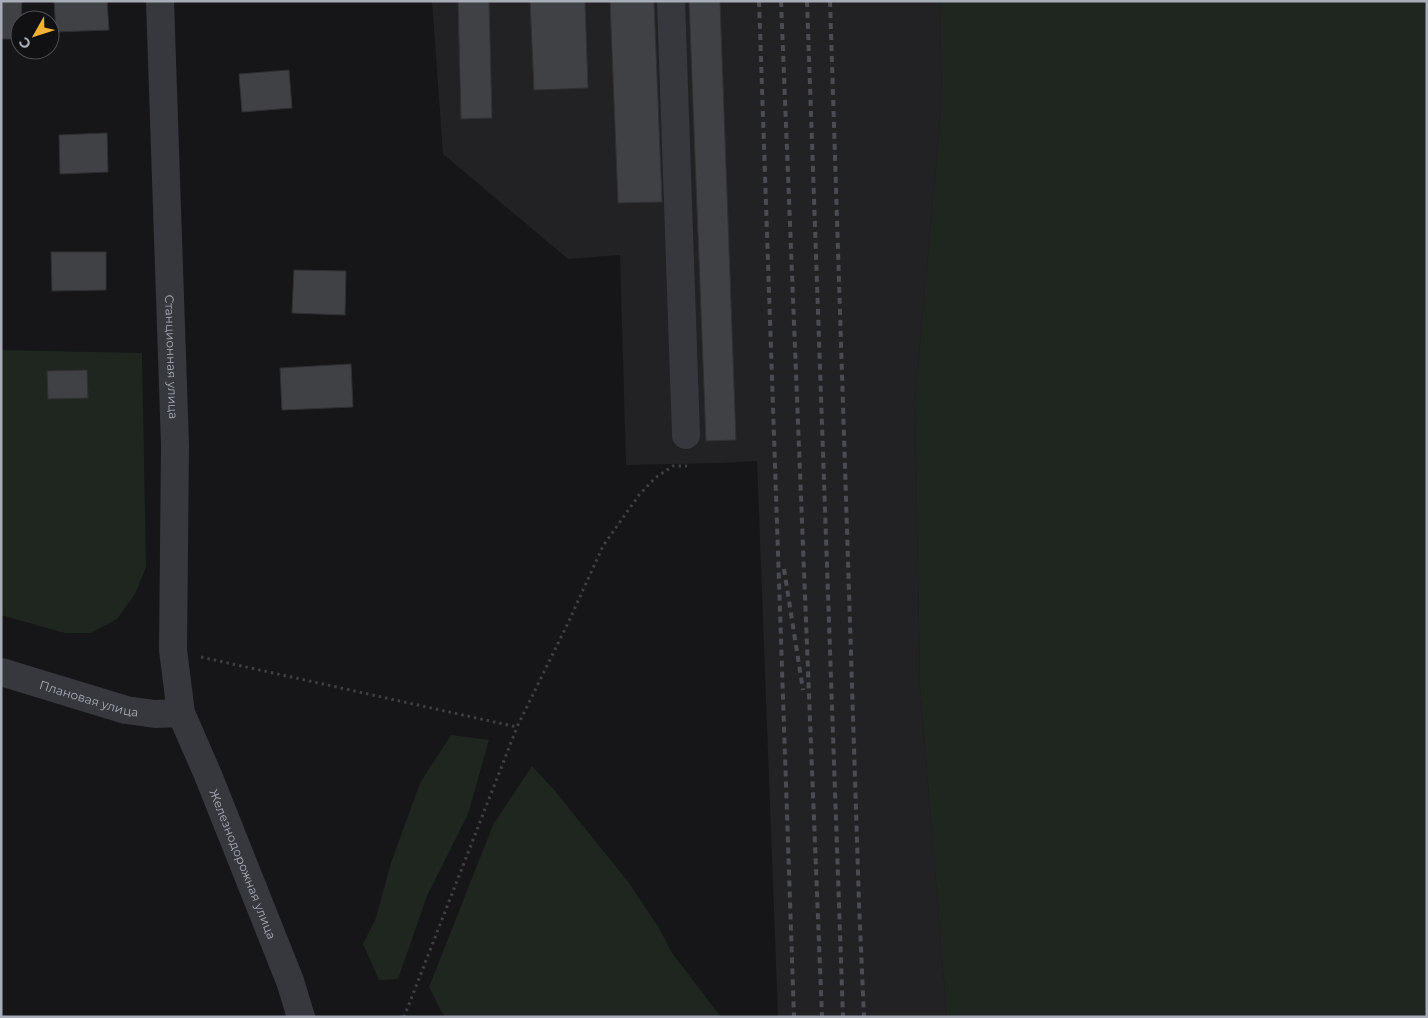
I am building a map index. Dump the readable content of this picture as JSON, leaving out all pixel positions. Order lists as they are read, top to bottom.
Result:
{
  "streets": {
    "street": ["Станционная улица", "Плановая улица", "Железнодорожная улица"]
  },
  "crossings": [
    ["Станционная улица", "Плановая улица"],
    ["Станционная улица", "Железнодорожная улица"],
    ["Плановая улица", "Железнодорожная улица"]
  ],
  "north": "bottom left"
}
